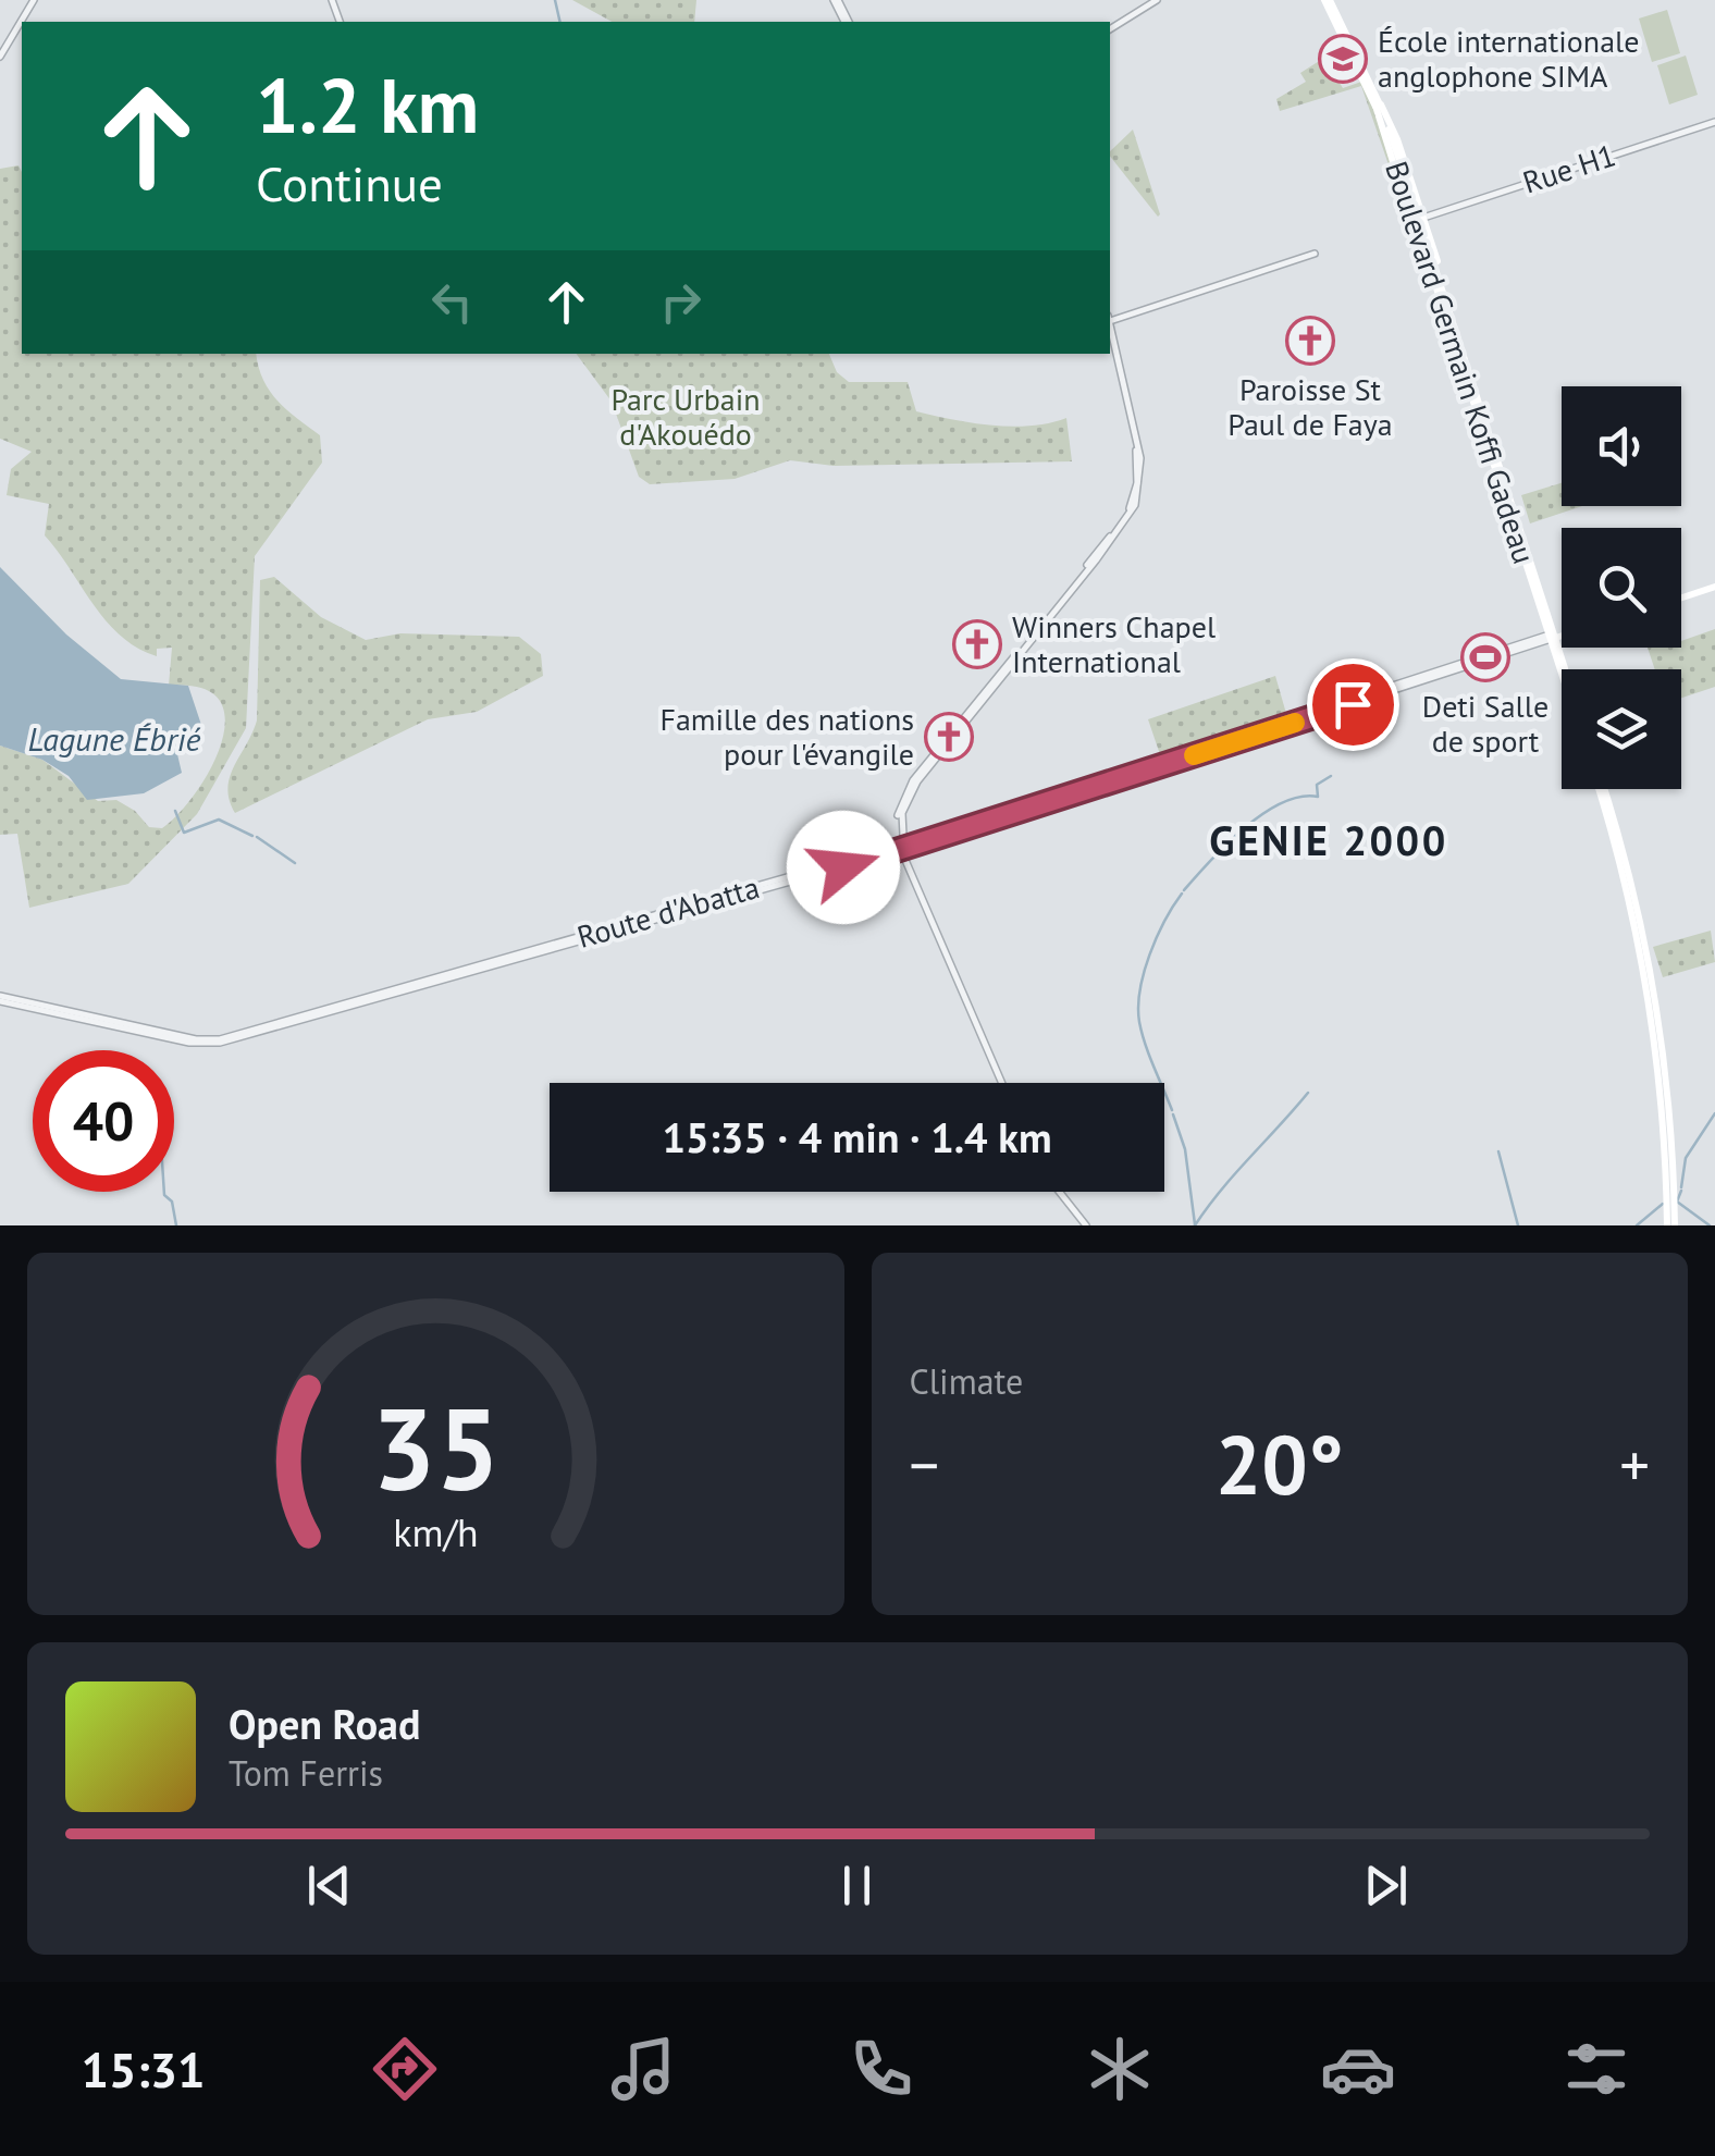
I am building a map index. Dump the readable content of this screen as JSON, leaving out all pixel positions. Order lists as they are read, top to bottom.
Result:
{
  "streets": {
    "main road": ["Boulevard Germain Koffi Gadeau"],
    "street": ["Rue H1", "Route d'Abatta"]
  },
  "crossings": [
    ["Boulevard Germain Koffi Gadeau", "Route d'Abatta"]
  ],
  "districts": ["GENIE 2000"],
  "water": ["Lagune Ébrié"],
  "parks": ["Parc Urbain d'Akouédo"],
  "places": {
    "school or university": ["École internationale anglophone SIMA"],
    "church": ["Paroisse St Paul de Faya", "Winners Chapel International", "Famille des nations pour l'évangile"],
    "sports": ["Deti Salle de sport"]
  },
  "page": {
    "turn": ["1.2 km", "Continue"],
    "limit": "40",
    "trip": "15:35 · 4 min · 1.4 km",
    "tile": "Climate",
    "heat": ["−", "20°", "+"],
    "song": ["Open Road", "Tom Ferris"],
    "tabs": "15:31",
    "gauge": ["35", "km/h"]
  }
}
